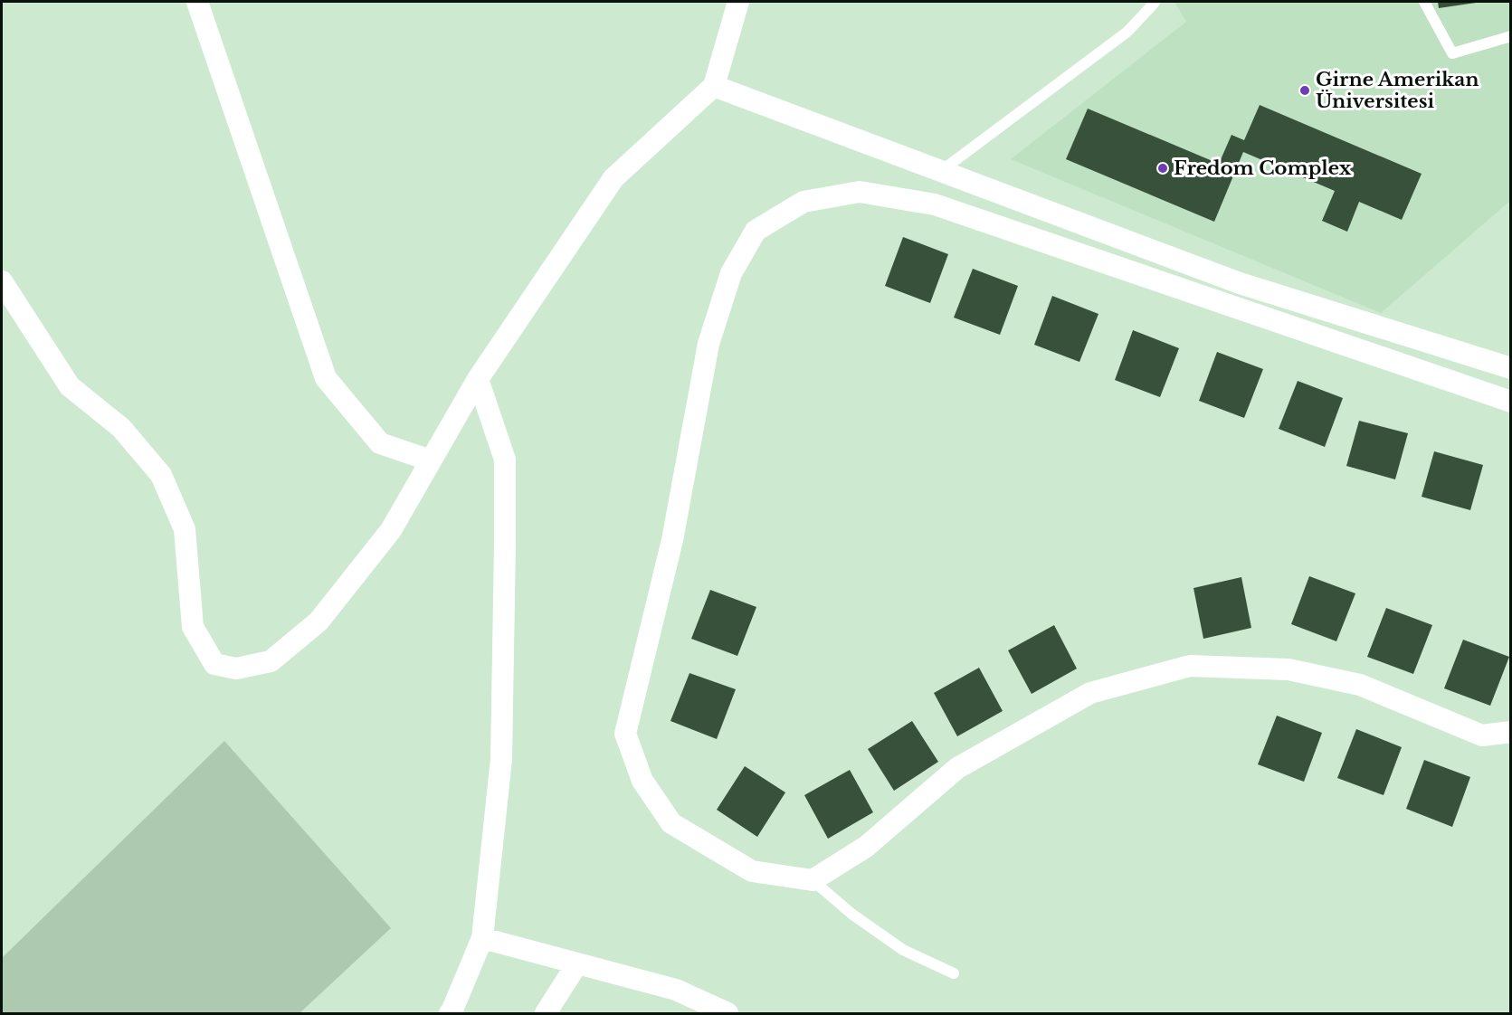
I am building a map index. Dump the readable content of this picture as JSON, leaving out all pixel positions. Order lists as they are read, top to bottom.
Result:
{
  "places": ["Girne Amerikan Üniversitesi", "Fredom Complex"]
}
